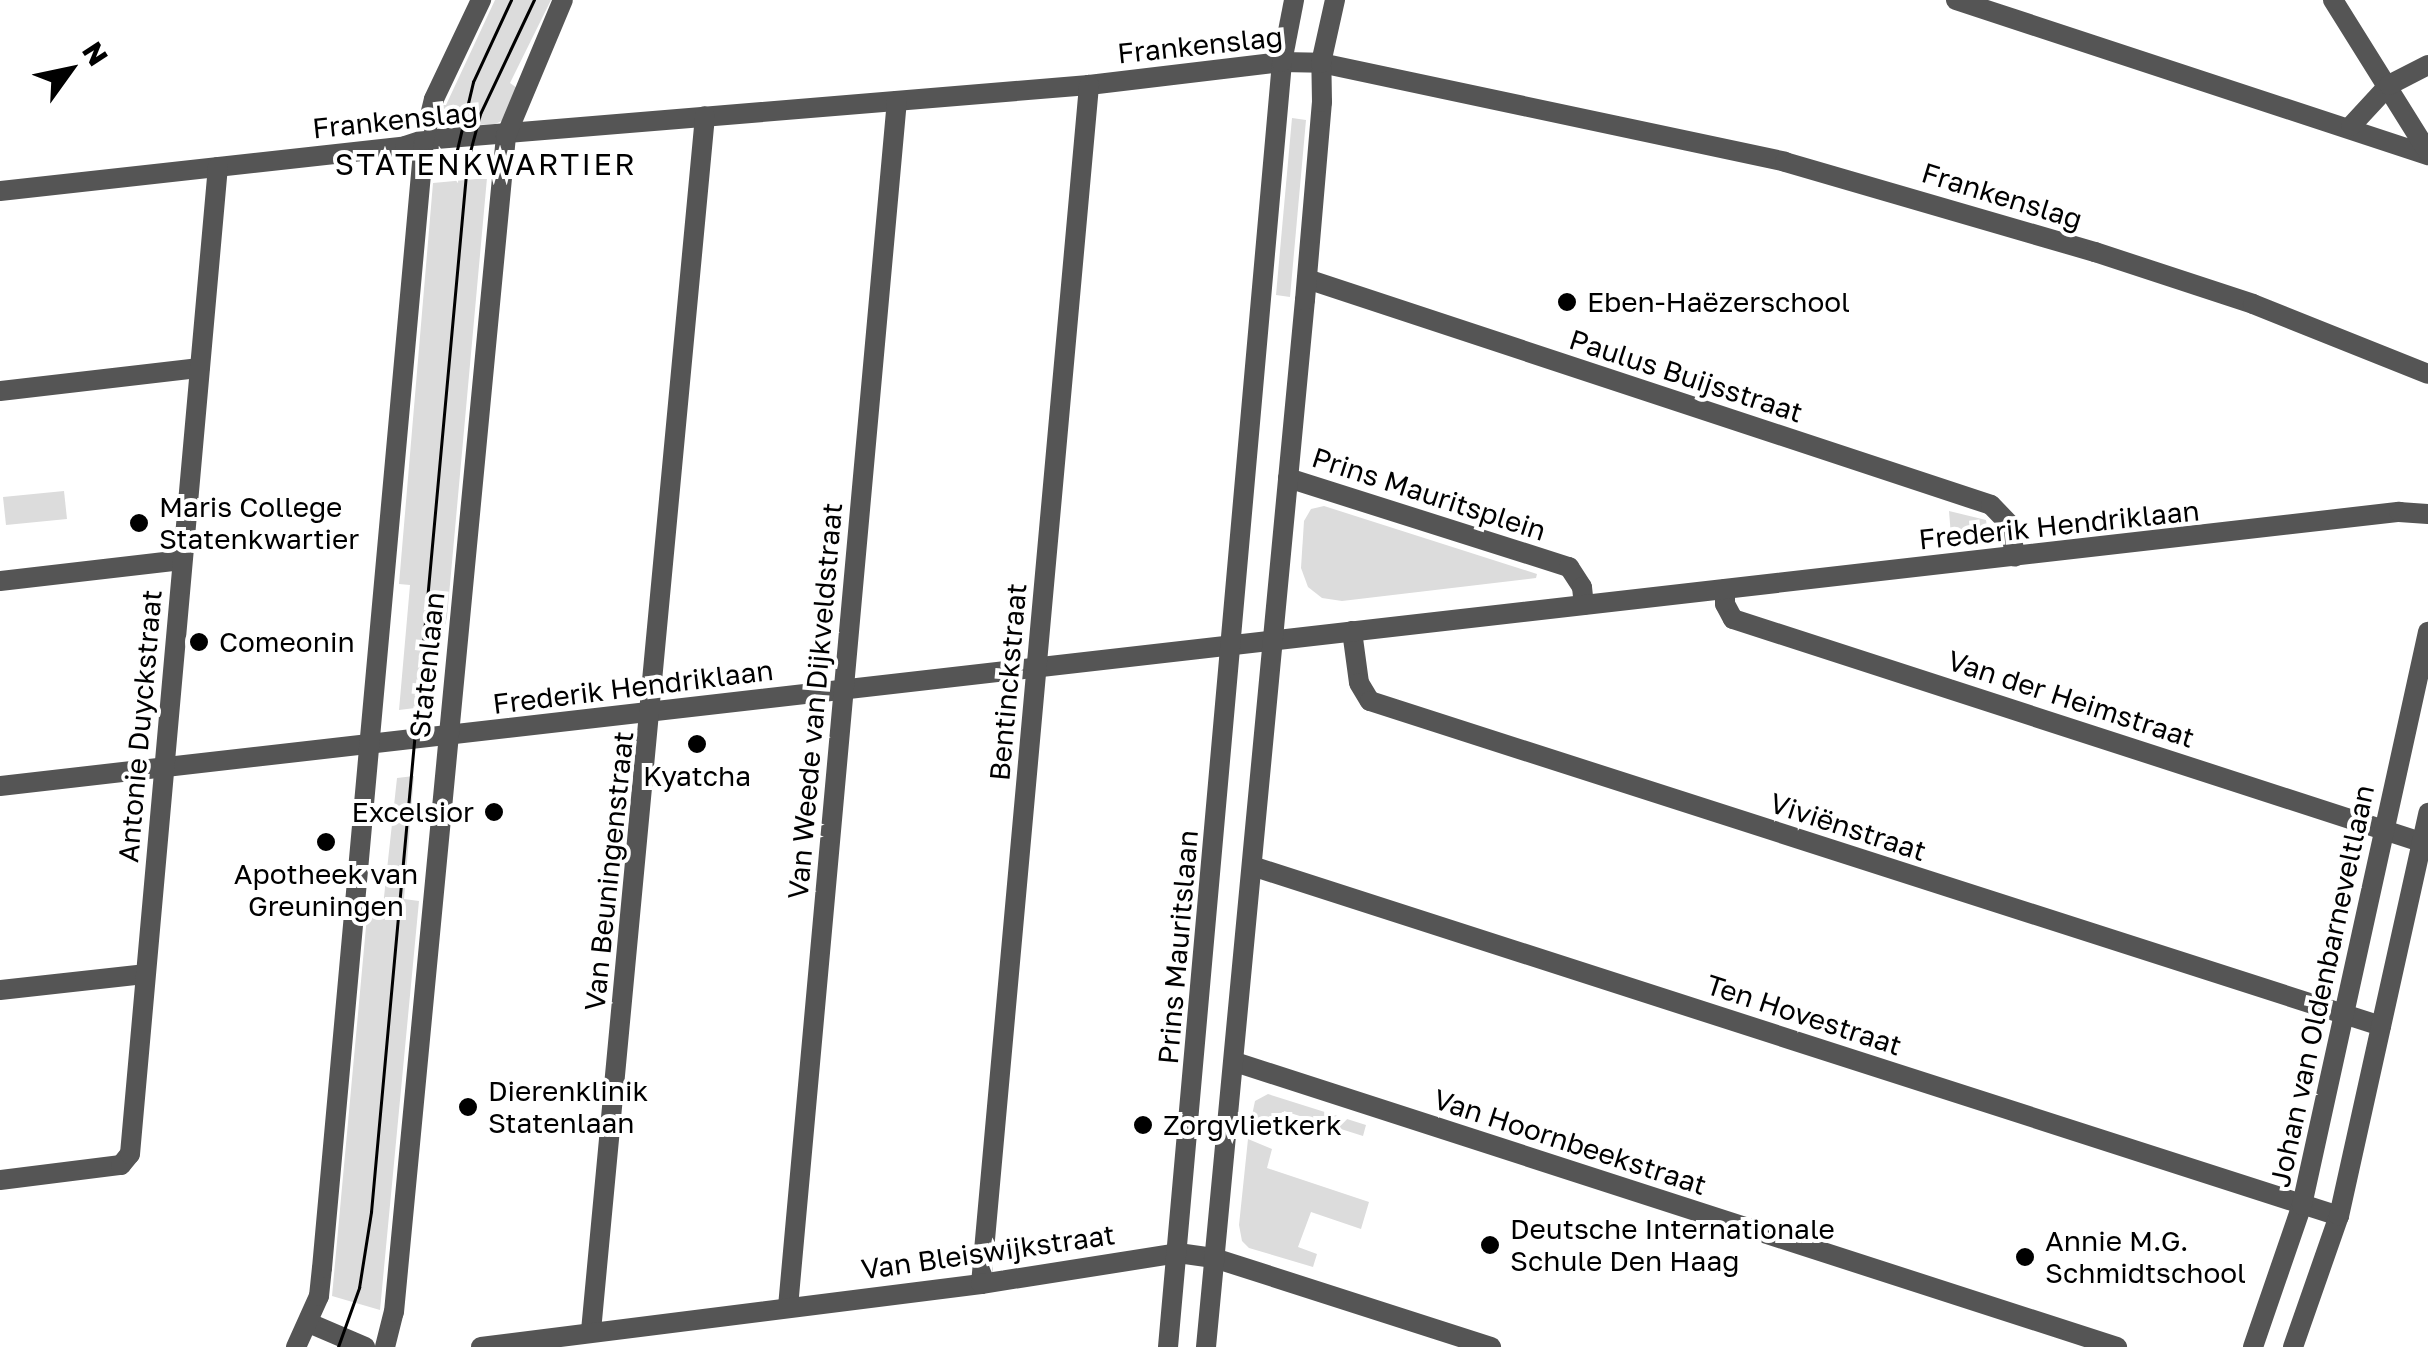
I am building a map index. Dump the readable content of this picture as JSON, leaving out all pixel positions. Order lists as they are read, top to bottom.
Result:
{
  "streets": {
    "street": [
      "Frankenslag",
      "Paulus Buijsstraat",
      "Prins Mauritsplein",
      "Frederik Hendriklaan",
      "Statenlaan",
      "Bentinckstraat",
      "Van der Heimstraat",
      "Van Weede van Dijkveldstraat",
      "Antonie Duyckstraat",
      "Viviënstraat",
      "Van Beuningenstraat",
      "Prins Mauritslaan",
      "Johan van Oldenbarneveltlaan",
      "Ten Hovestraat",
      "Van Hoornbeekstraat",
      "Van Bleiswijkstraat"
    ]
  },
  "crossings": [
    ["Frankenslag", "Statenlaan"],
    ["Frankenslag", "Bentinckstraat"],
    ["Frankenslag", "Van Weede van Dijkveldstraat"],
    ["Frankenslag", "Antonie Duyckstraat"],
    ["Frankenslag", "Van Beuningenstraat"],
    ["Frankenslag", "Prins Mauritslaan"],
    ["Paulus Buijsstraat", "Frederik Hendriklaan"],
    ["Prins Mauritsplein", "Frederik Hendriklaan"],
    ["Frederik Hendriklaan", "Statenlaan"],
    ["Frederik Hendriklaan", "Bentinckstraat"],
    ["Frederik Hendriklaan", "Van der Heimstraat"],
    ["Frederik Hendriklaan", "Van Weede van Dijkveldstraat"],
    ["Frederik Hendriklaan", "Antonie Duyckstraat"],
    ["Frederik Hendriklaan", "Van Beuningenstraat"],
    ["Frederik Hendriklaan", "Prins Mauritslaan"],
    ["Bentinckstraat", "Van Bleiswijkstraat"],
    ["Van der Heimstraat", "Johan van Oldenbarneveltlaan"],
    ["Van Weede van Dijkveldstraat", "Van Bleiswijkstraat"],
    ["Viviënstraat", "Johan van Oldenbarneveltlaan"],
    ["Van Beuningenstraat", "Van Bleiswijkstraat"],
    ["Prins Mauritslaan", "Van Bleiswijkstraat"],
    ["Johan van Oldenbarneveltlaan", "Ten Hovestraat"]
  ],
  "districts": ["STATENKWARTIER"],
  "places": [
    "Eben-Haëzerschool",
    "Maris College Statenkwartier",
    "Comeonin",
    "Kyatcha",
    "Excelsior",
    "Apotheek van Greuningen",
    "Dierenklinik Statenlaan",
    "Zorgvlietkerk",
    "Deutsche Internationale Schule Den Haag",
    "Annie M.G. Schmidtschool"
  ],
  "north": "top right"
}
